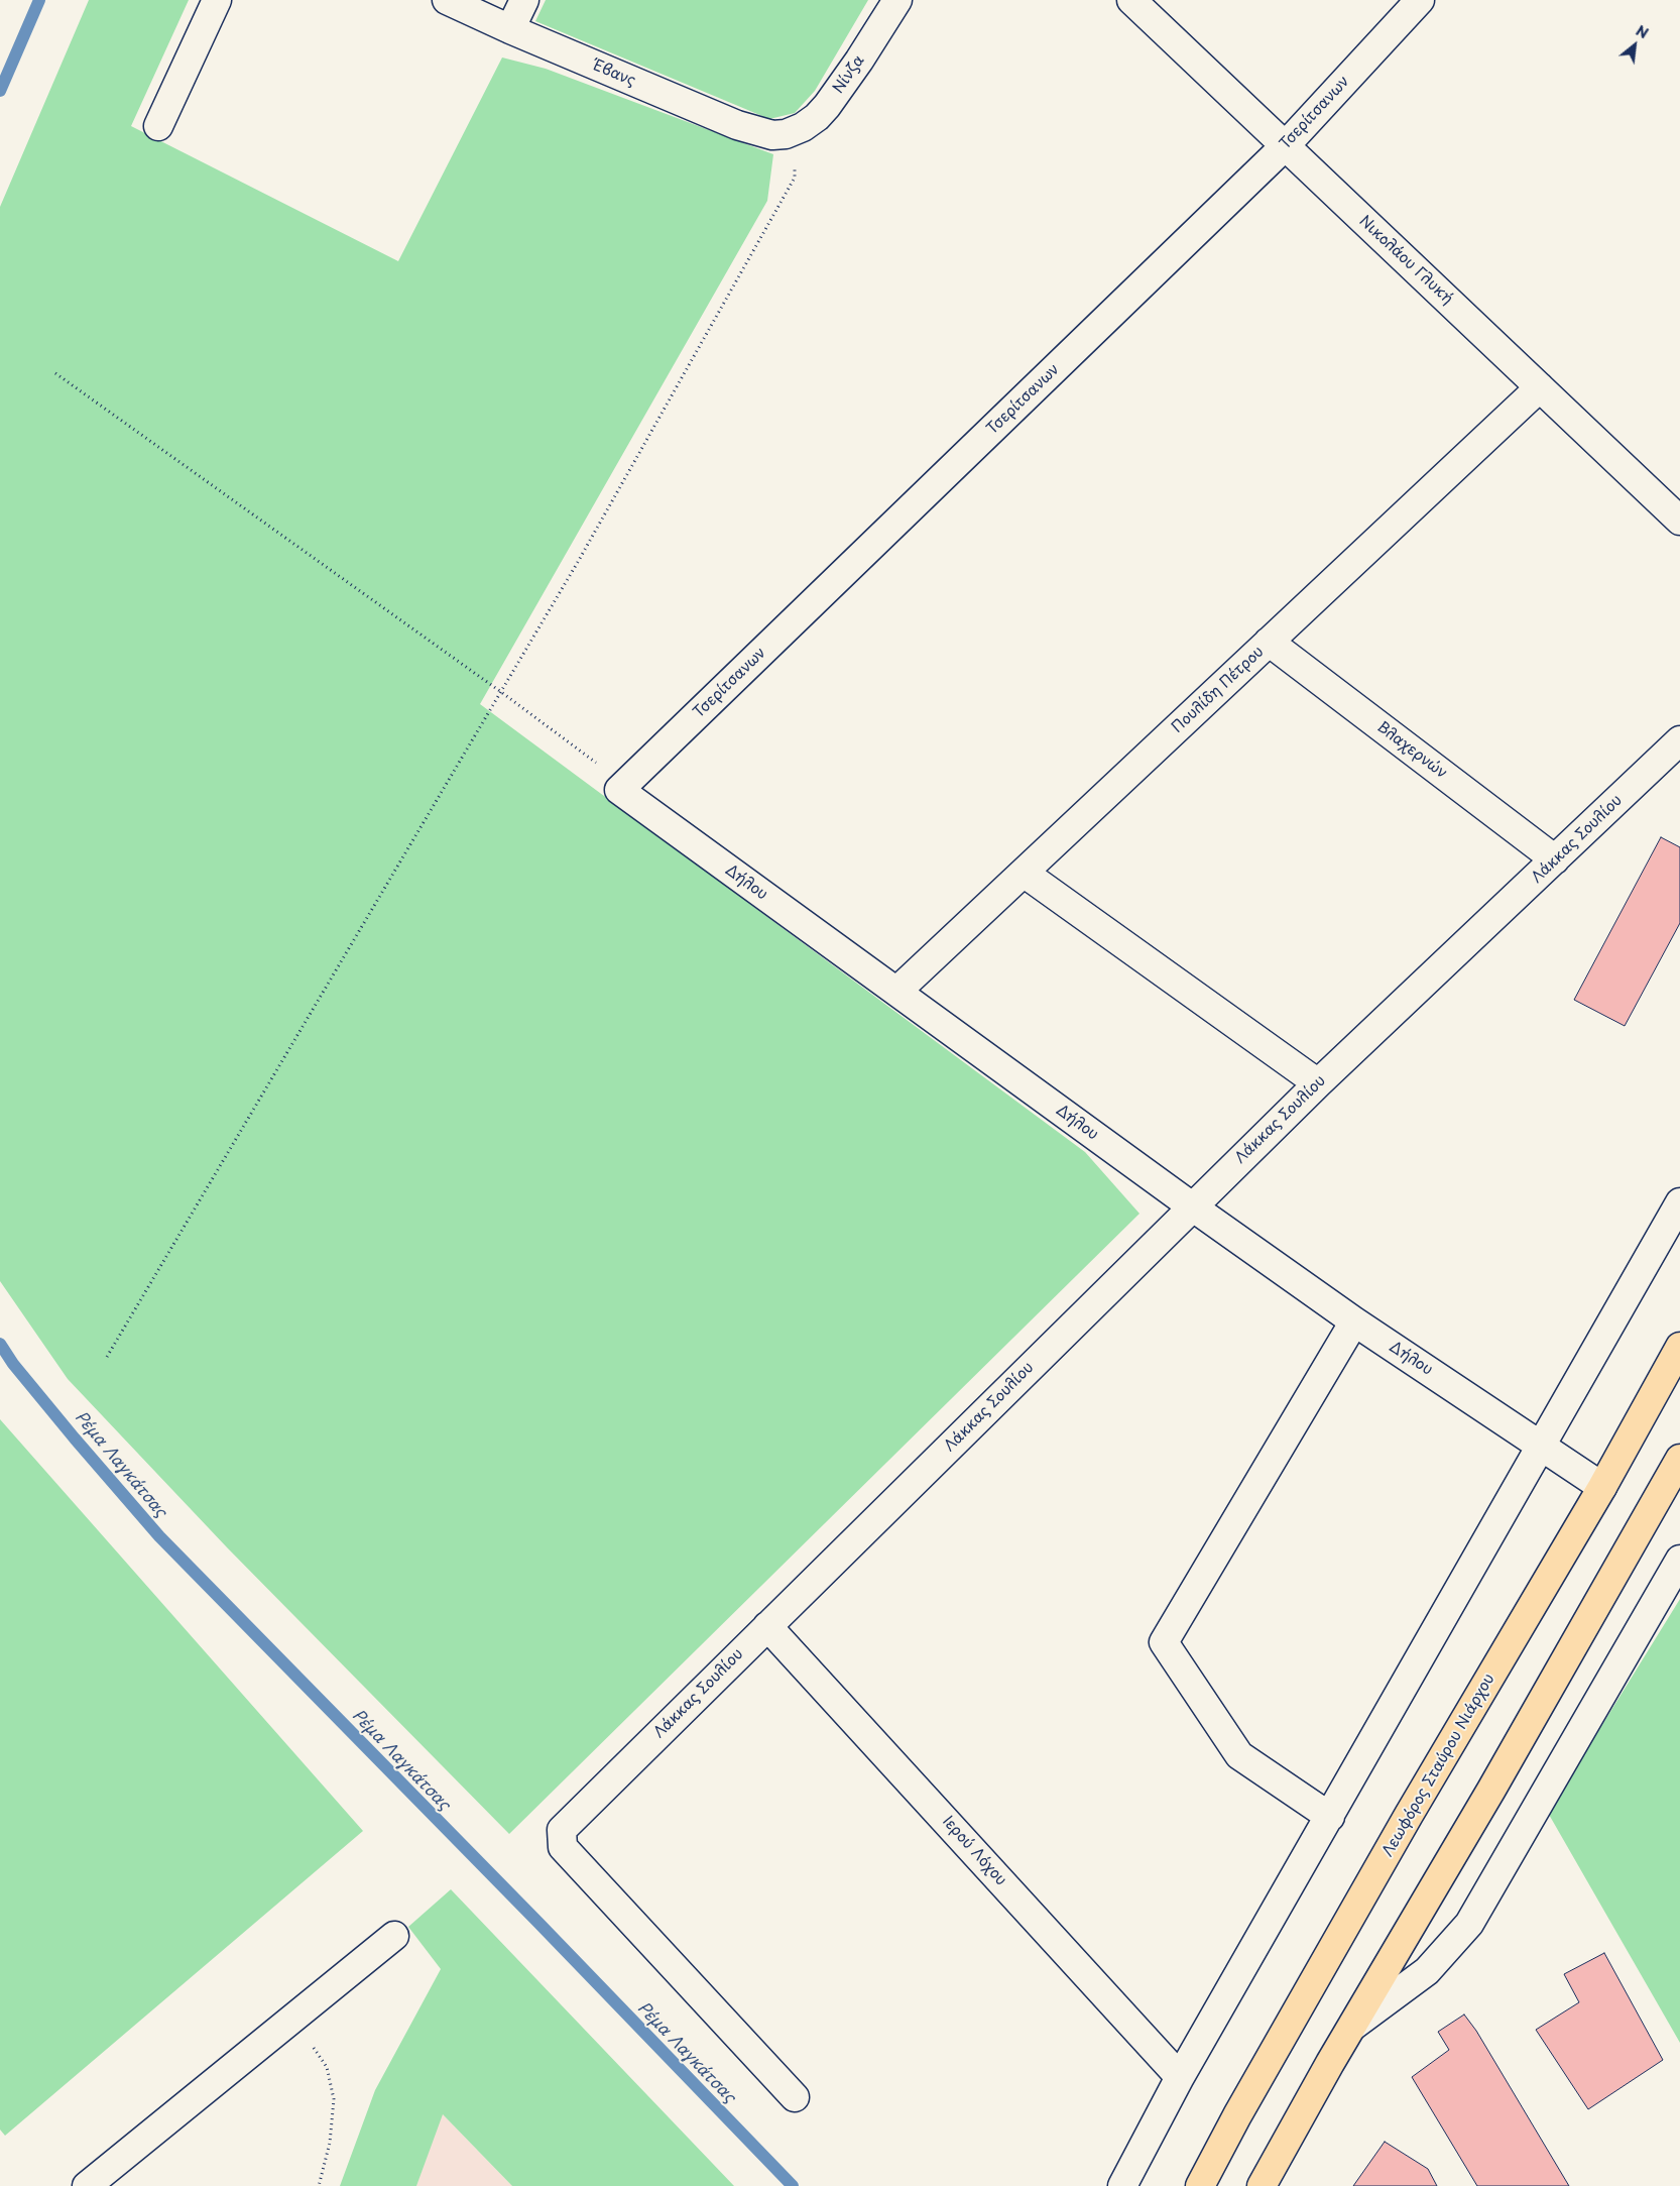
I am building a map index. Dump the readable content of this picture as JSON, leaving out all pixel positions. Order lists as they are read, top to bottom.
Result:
{
  "streets": {
    "main road": ["Λεωφόρος Σταύρου Νιάρχου"],
    "street": [
      "Έβανς",
      "Νίνζα",
      "Τσερίτσανων",
      "Νικολάου Γλυκή",
      "Πουλίδη Πέτρου",
      "Βλαχερνών",
      "Λάκκας Σουλίου",
      "Δήλου",
      "Ιερού Λόχου"
    ]
  },
  "crossings": [
    ["Έβανς", "Νίνζα"],
    ["Τσερίτσανων", "Νικολάου Γλυκή"],
    ["Τσερίτσανων", "Δήλου"],
    ["Νικολάου Γλυκή", "Πουλίδη Πέτρου"],
    ["Πουλίδη Πέτρου", "Βλαχερνών"],
    ["Πουλίδη Πέτρου", "Δήλου"],
    ["Βλαχερνών", "Λάκκας Σουλίου"],
    ["Λάκκας Σουλίου", "Δήλου"],
    ["Λάκκας Σουλίου", "Ιερού Λόχου"],
    ["Δήλου", "Λεωφόρος Σταύρου Νιάρχου"]
  ],
  "water": ["Ρέμα Λαγκάτσας"],
  "north": "top right"
}
